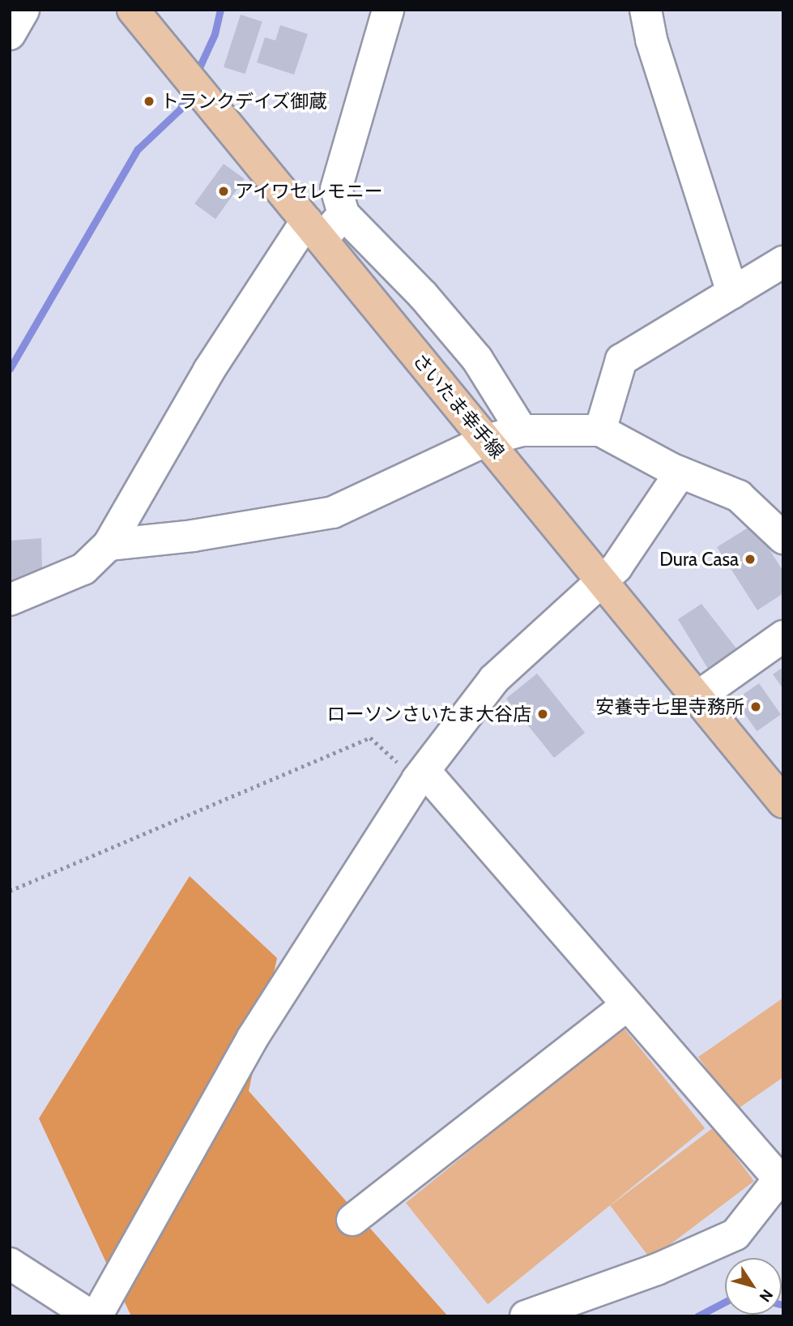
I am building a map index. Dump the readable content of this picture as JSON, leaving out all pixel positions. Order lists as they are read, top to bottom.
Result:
{
  "streets": {
    "main road": ["さいたま幸手線"]
  },
  "places": [
    "トランクデイズ御蔵",
    "アイワセレモニー",
    "Dura Casa",
    "安養寺七里寺務所",
    "ローソンさいたま大谷店"
  ],
  "north": "bottom right"
}
